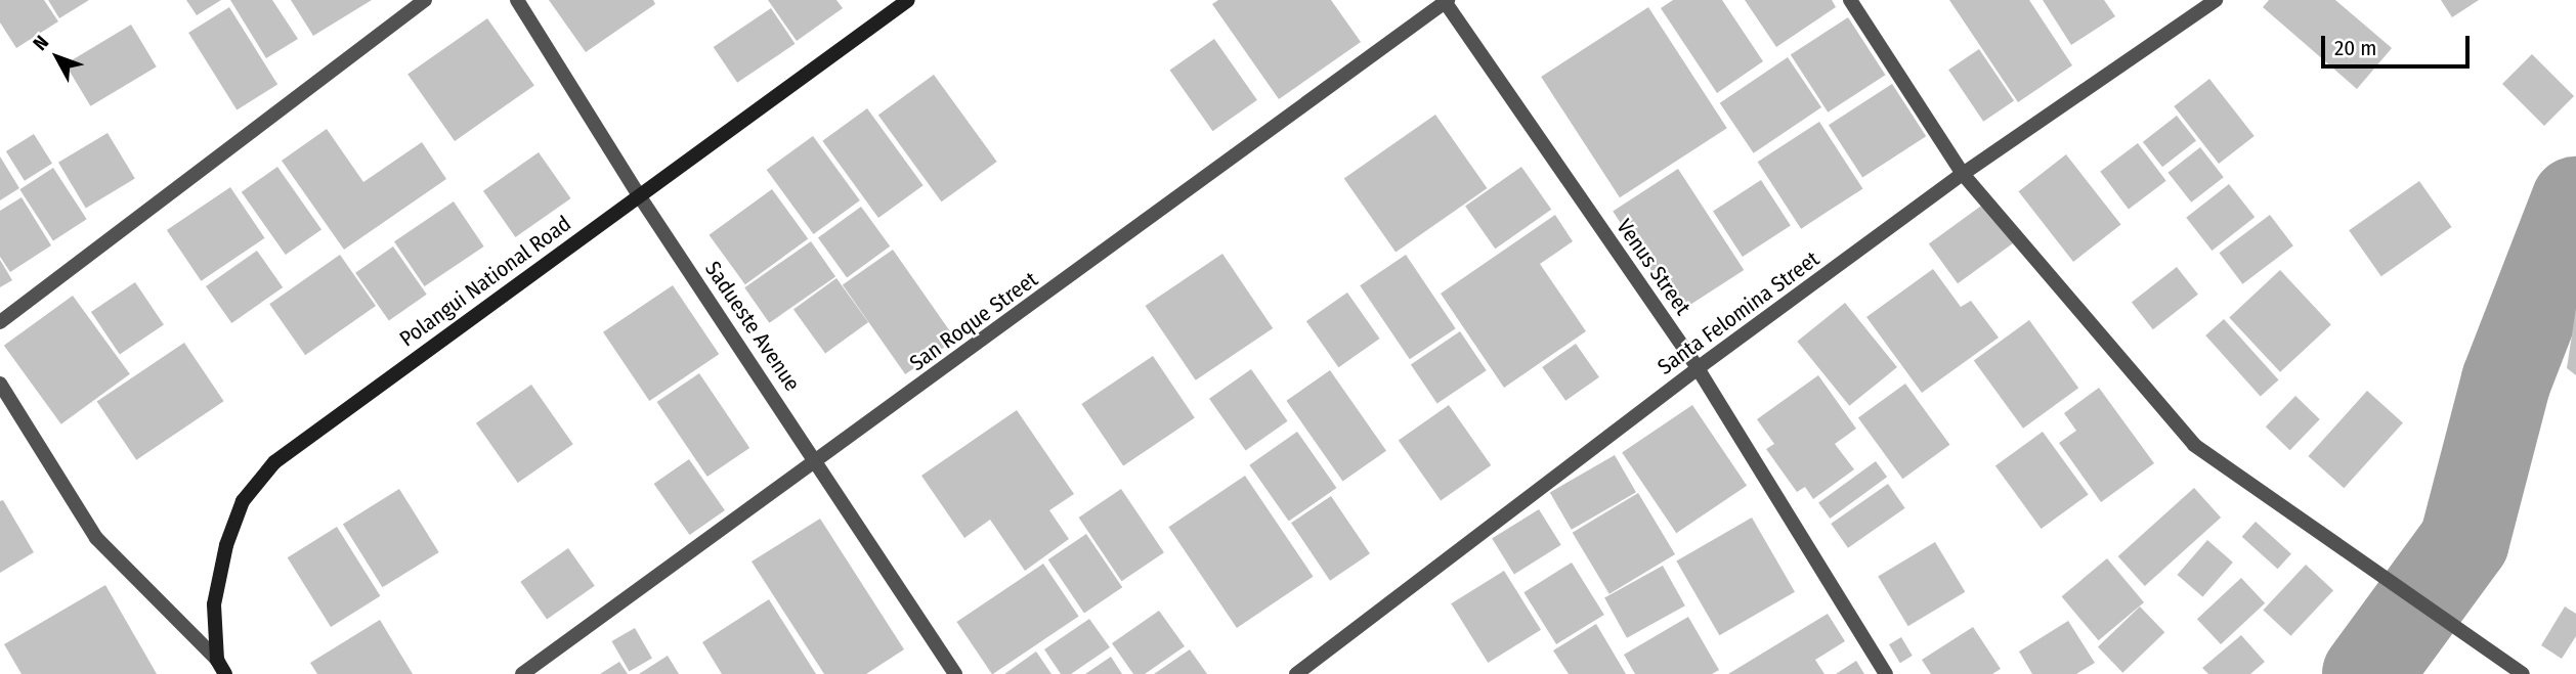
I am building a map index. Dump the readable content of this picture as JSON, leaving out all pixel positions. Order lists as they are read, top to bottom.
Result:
{
  "streets": {
    "main road": ["Polangui National Road"],
    "street": [
      "Venus Street",
      "Santa Felomina Street",
      "San Roque Street",
      "Sadueste Avenue"
    ]
  },
  "crossings": [
    ["Venus Street", "Santa Felomina Street"],
    ["Venus Street", "San Roque Street"],
    ["Polangui National Road", "Sadueste Avenue"],
    ["San Roque Street", "Sadueste Avenue"]
  ],
  "scale_bar": "20 m",
  "north": "top left"
}
